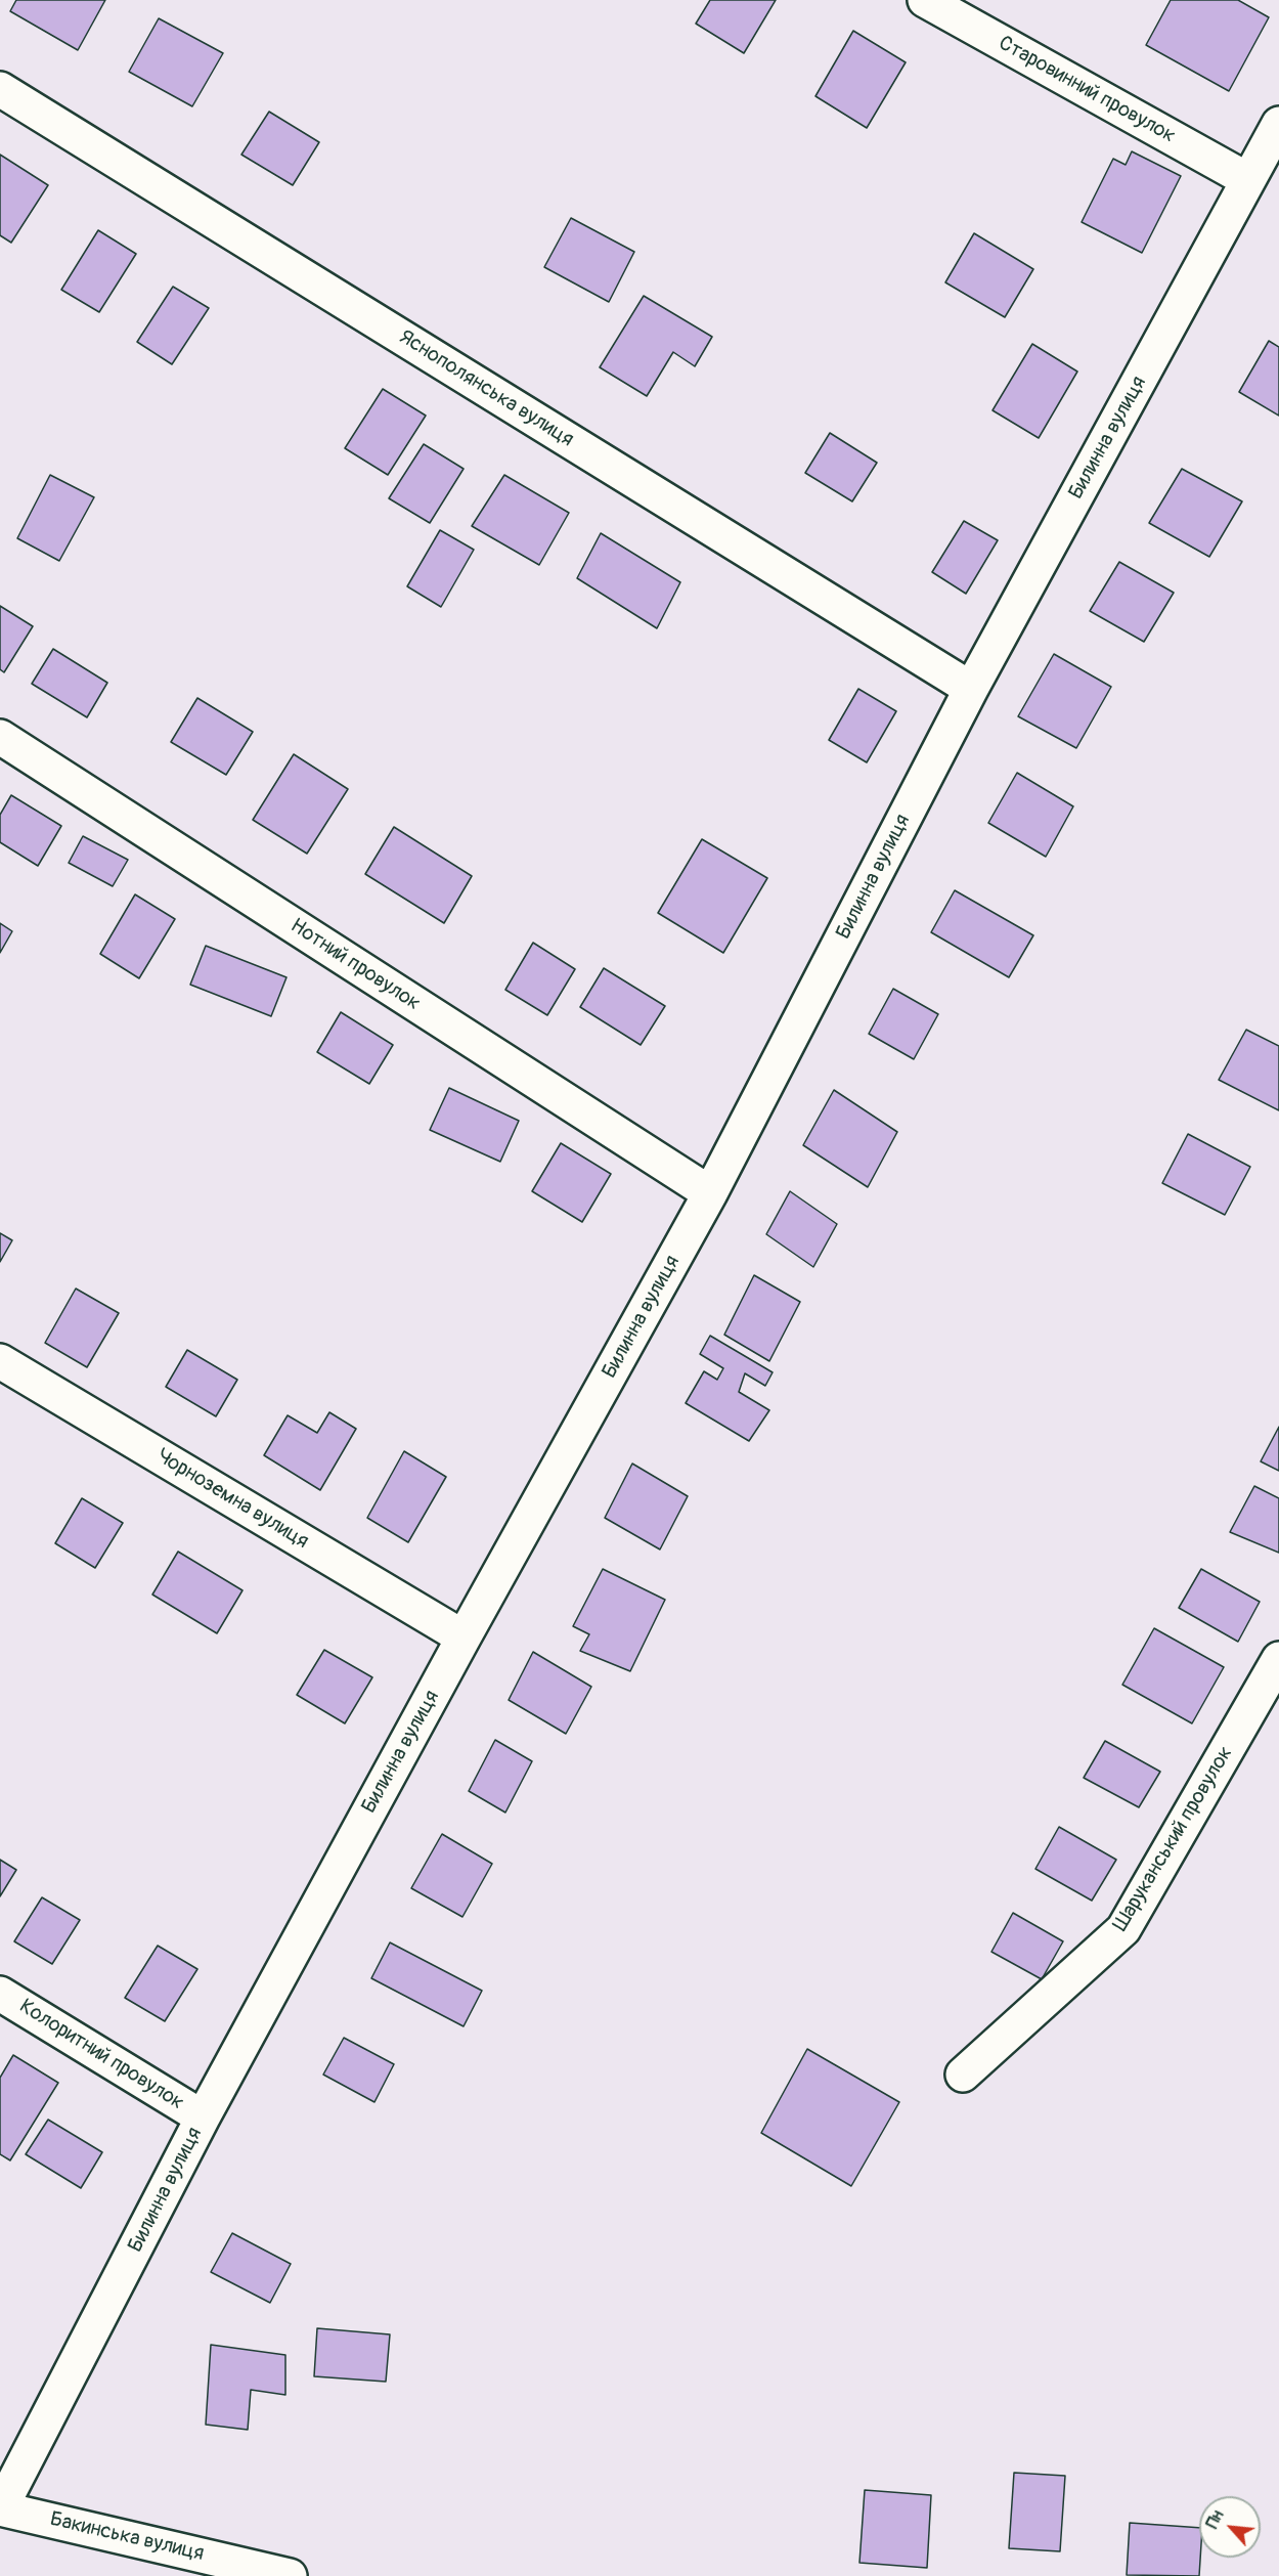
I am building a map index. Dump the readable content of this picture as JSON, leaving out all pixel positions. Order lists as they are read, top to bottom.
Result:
{
  "streets": {
    "street": [
      "Старовинний провулок",
      "Яснополянська вулиця",
      "Билинна вулиця",
      "Нотний провулок",
      "Чорноземна вулиця",
      "Шаруканський провулок",
      "Колоритний провулок",
      "Бакинська вулиця"
    ]
  },
  "crossings": [
    ["Старовинний провулок", "Билинна вулиця"],
    ["Яснополянська вулиця", "Билинна вулиця"],
    ["Билинна вулиця", "Нотний провулок"],
    ["Билинна вулиця", "Чорноземна вулиця"],
    ["Билинна вулиця", "Колоритний провулок"],
    ["Билинна вулиця", "Бакинська вулиця"]
  ],
  "north": "top left"
}
